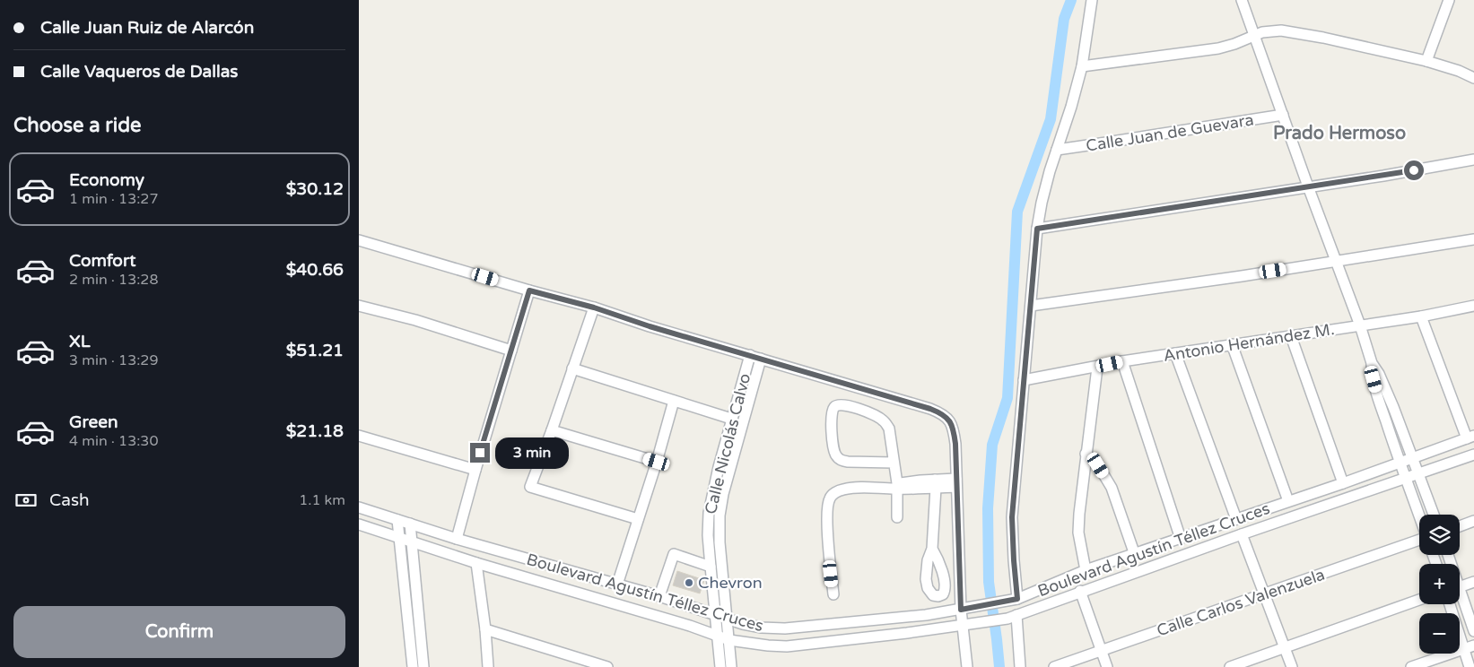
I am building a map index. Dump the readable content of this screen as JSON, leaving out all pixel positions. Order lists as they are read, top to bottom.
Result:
{
  "streets": {
    "street": [
      "Calle Juan de Guevara",
      "Antonio Hernández M.",
      "Calle Nicolás Calvo",
      "Boulevard Agustín Téllez Cruces",
      "Calle Carlos Valenzuela"
    ]
  },
  "crossings": [
    ["Calle Nicolás Calvo", "Boulevard Agustín Téllez Cruces"]
  ],
  "districts": ["Prado Hermoso"],
  "places": ["Chevron"],
  "page": {
    "banner": ["Calle Juan Ruiz de Alarcón", "Calle Vaqueros de Dallas"],
    "heading": "Choose a ride",
    "list": [
      {
        "name": "Economy",
        "note": "1 min · 13:27",
        "value": "$30.12"
      },
      {
        "name": "Comfort",
        "note": "2 min · 13:28",
        "value": "$40.66"
      },
      {
        "name": "XL",
        "note": "3 min · 13:29",
        "value": "$51.21"
      },
      {
        "name": "Green",
        "note": "4 min · 13:30",
        "value": "$21.18"
      }
    ],
    "bubble": "3 min",
    "pay": ["Cash", "1.1 km"],
    "map_buttons": ["+", "−"],
    "buttons": "Confirm"
  }
}
